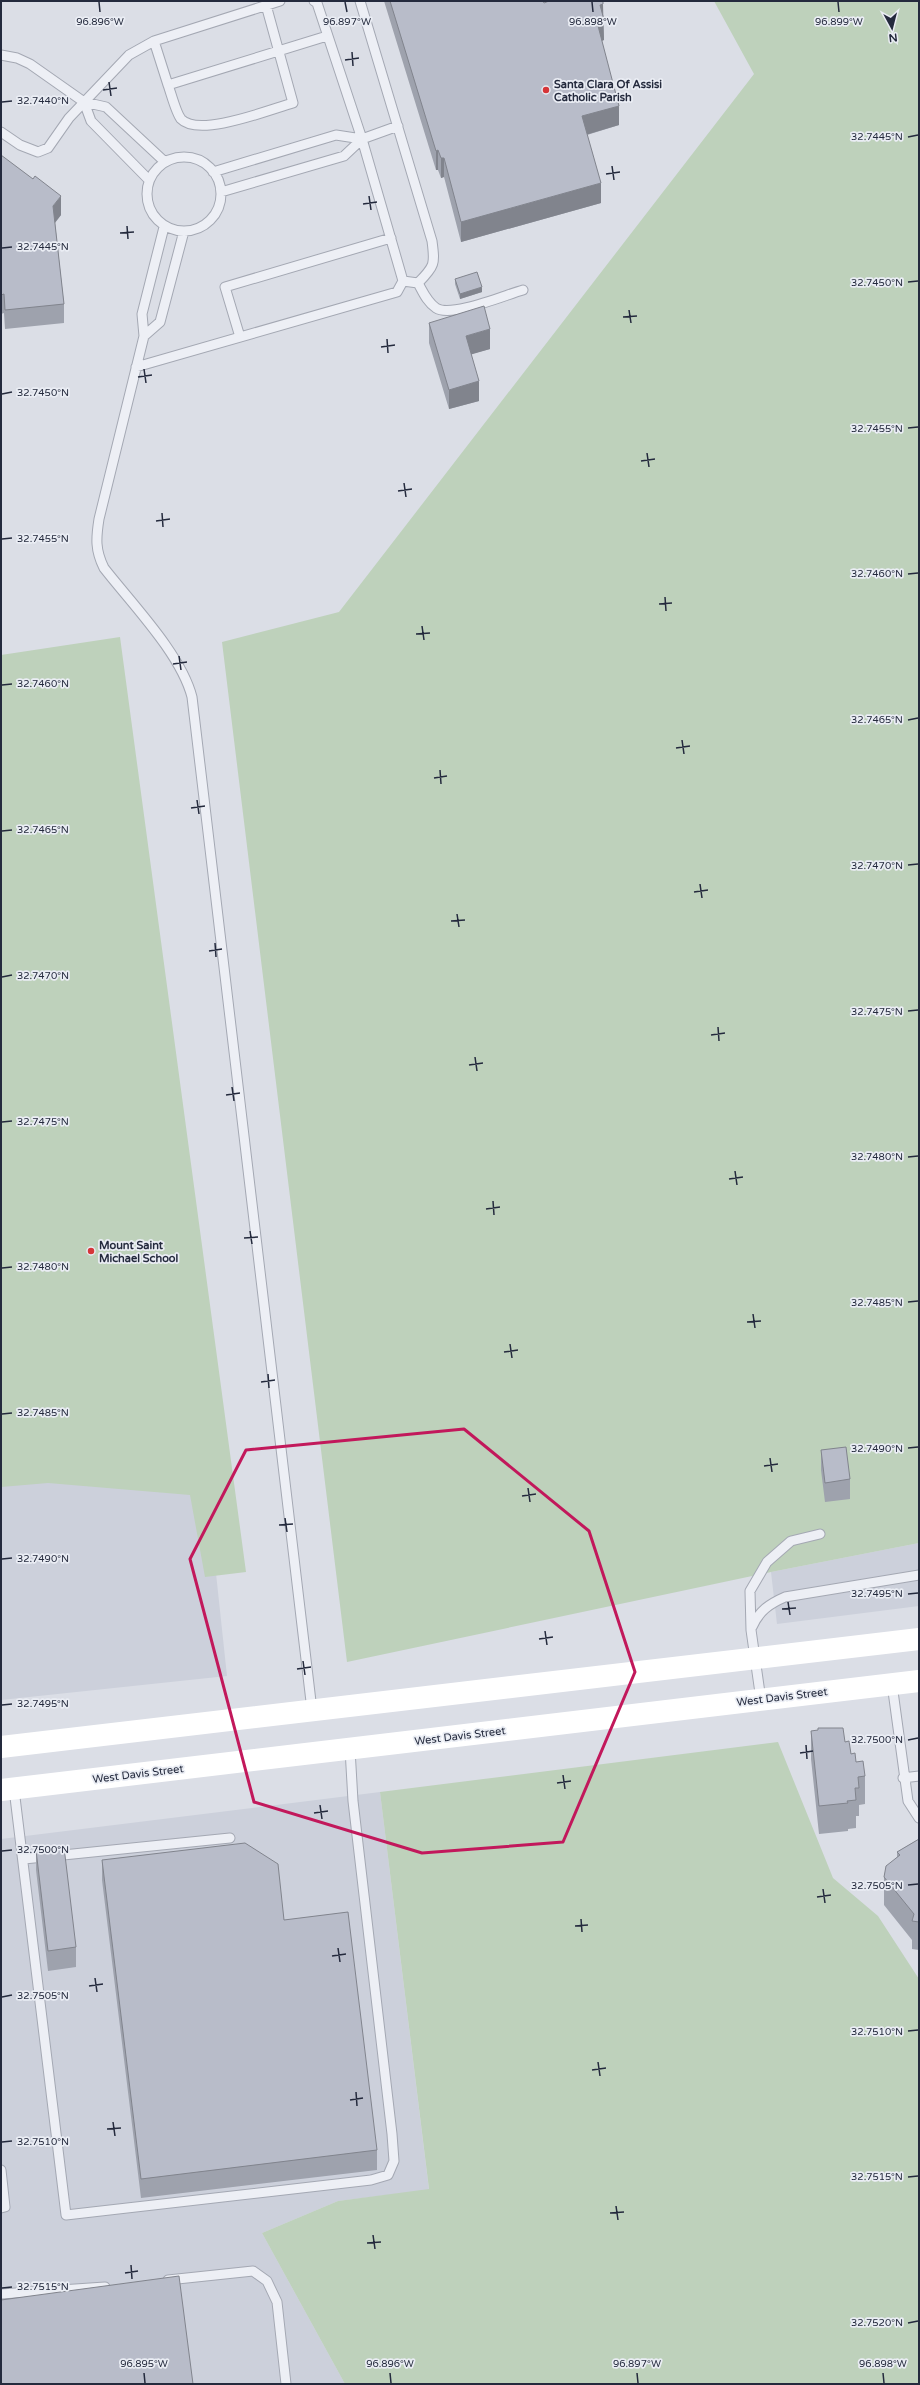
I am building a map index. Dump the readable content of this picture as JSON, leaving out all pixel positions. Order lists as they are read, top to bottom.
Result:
{
  "streets": {
    "main road": ["West Davis Street"]
  },
  "places": ["Santa Clara Of Assisi Catholic Parish", "Mount Saint Michael School"],
  "north": "bottom",
  "coordinates": [
    "96.896°W",
    "96.897°W",
    "96.898°W",
    "96.899°W",
    "32.7440°N",
    "32.7445°N",
    "32.7450°N",
    "32.7455°N",
    "32.7460°N",
    "32.7465°N",
    "32.7470°N",
    "32.7475°N",
    "32.7480°N",
    "32.7485°N",
    "32.7490°N",
    "32.7495°N",
    "32.7500°N",
    "32.7505°N",
    "32.7510°N",
    "32.7515°N",
    "32.7520°N",
    "96.895°W"
  ]
}
